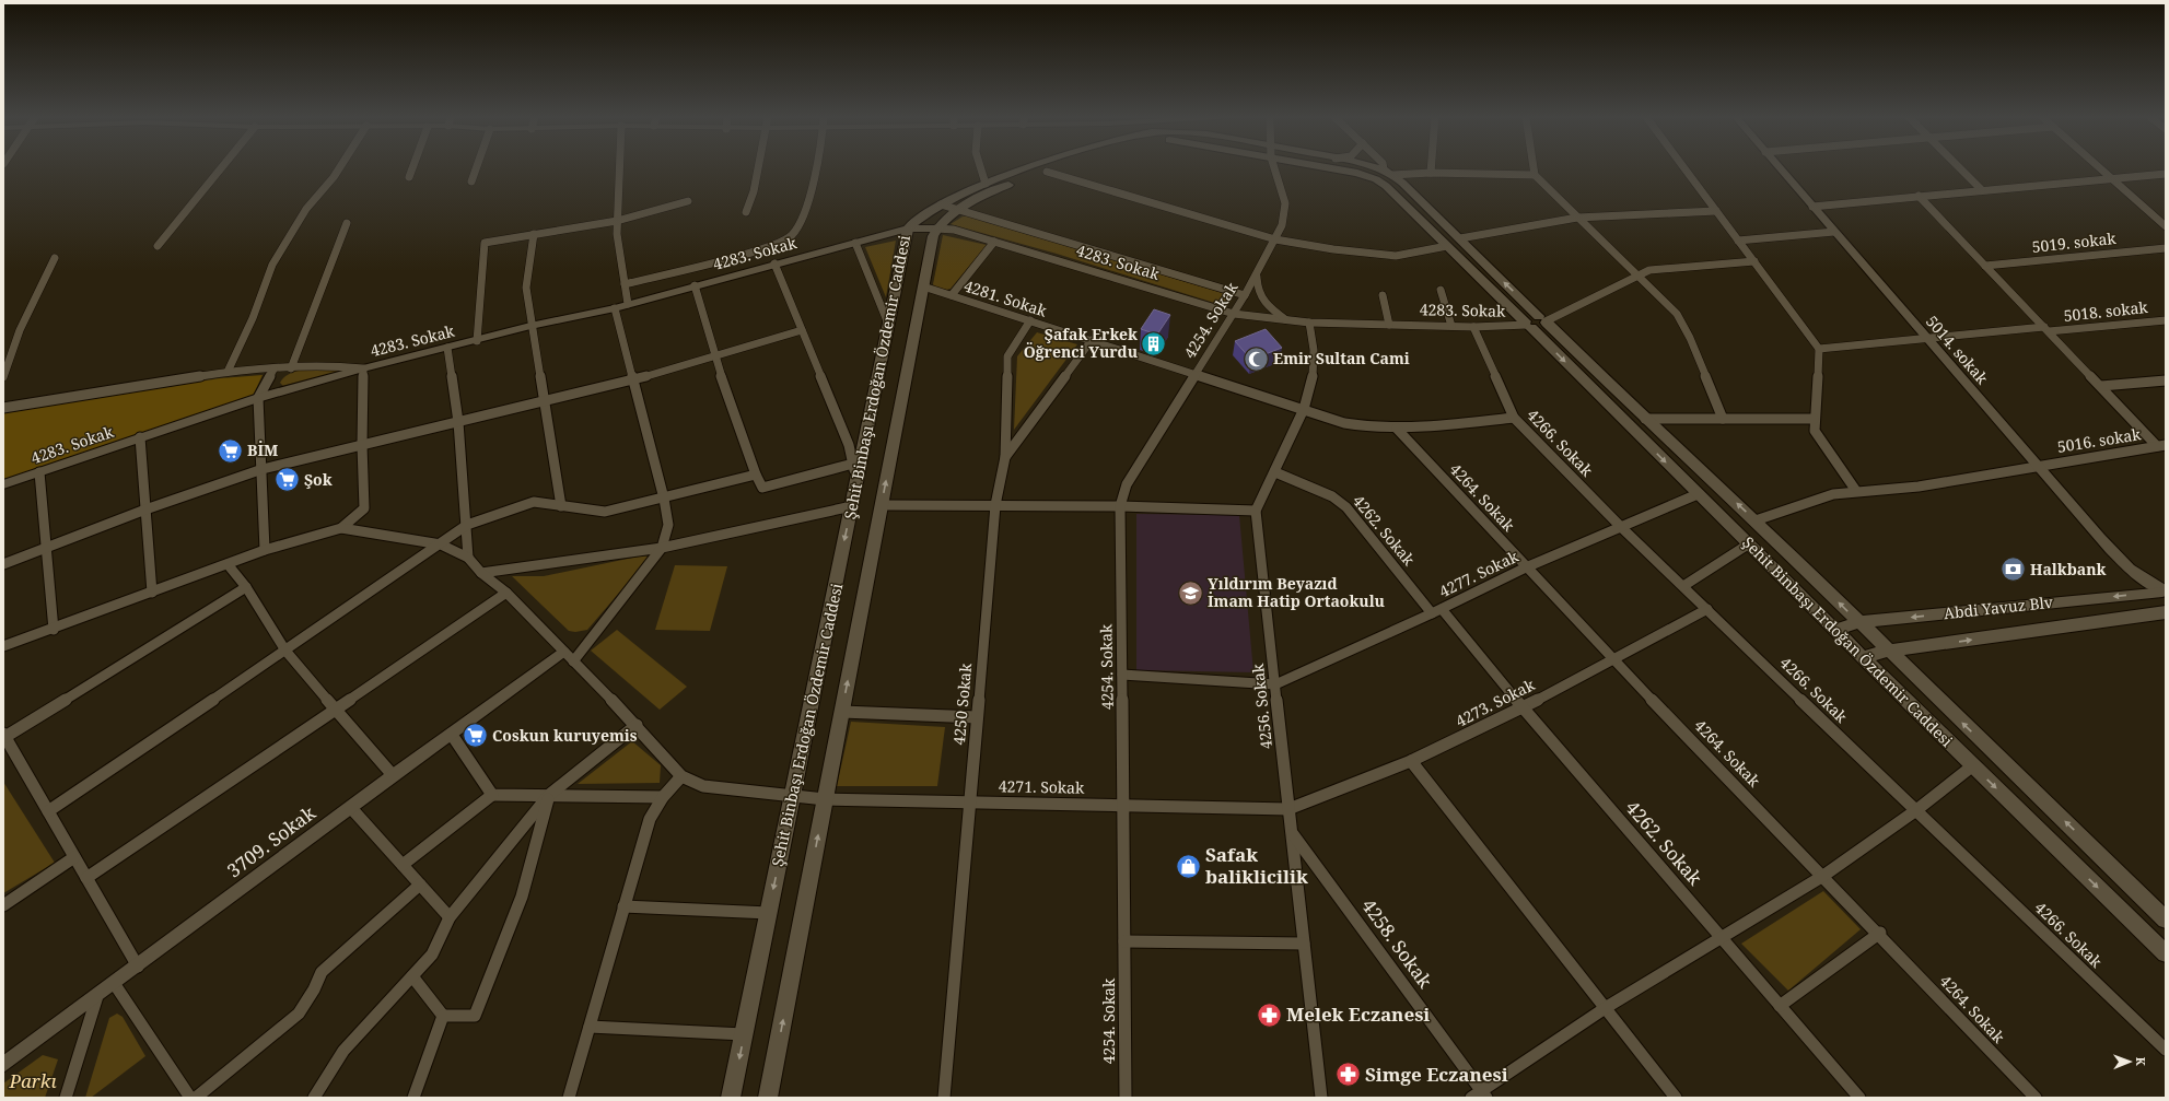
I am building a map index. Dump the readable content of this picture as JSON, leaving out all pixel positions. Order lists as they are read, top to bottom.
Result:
{
  "streets": {
    "main road": ["Şehit Binbaşı Erdoğan Özdemir Caddesi", "Abdi Yavuz Blv"],
    "street": [
      "5019. sokak",
      "4283. Sokak",
      "4281. Sokak",
      "5018. sokak",
      "4254. Sokak",
      "5014. sokak",
      "5016. sokak",
      "4266. Sokak",
      "4264. Sokak",
      "4262. Sokak",
      "4277. Sokak",
      "4273. Sokak",
      "4250 Sokak",
      "4256. Sokak",
      "4271. Sokak",
      "3709. Sokak",
      "4258. Sokak"
    ]
  },
  "crossings": [
    ["4283. Sokak", "4254. Sokak"],
    ["4283. Sokak", "Şehit Binbaşı Erdoğan Özdemir Caddesi"],
    ["4283. Sokak", "4266. Sokak"],
    ["4281. Sokak", "4254. Sokak"],
    ["4281. Sokak", "Şehit Binbaşı Erdoğan Özdemir Caddesi"],
    ["4281. Sokak", "4266. Sokak"],
    ["4281. Sokak", "4264. Sokak"],
    ["4281. Sokak", "4250 Sokak"],
    ["5018. sokak", "5014. sokak"],
    ["4254. Sokak", "4271. Sokak"],
    ["5014. sokak", "5016. sokak"],
    ["5014. sokak", "Abdi Yavuz Blv"],
    ["Şehit Binbaşı Erdoğan Özdemir Caddesi", "5016. sokak"],
    ["Şehit Binbaşı Erdoğan Özdemir Caddesi", "4277. Sokak"],
    ["Şehit Binbaşı Erdoğan Özdemir Caddesi", "Abdi Yavuz Blv"],
    ["Şehit Binbaşı Erdoğan Özdemir Caddesi", "4271. Sokak"],
    ["4266. Sokak", "4277. Sokak"],
    ["4266. Sokak", "4273. Sokak"],
    ["4264. Sokak", "4277. Sokak"],
    ["4264. Sokak", "4273. Sokak"],
    ["4262. Sokak", "4277. Sokak"],
    ["4262. Sokak", "4273. Sokak"],
    ["4277. Sokak", "4256. Sokak"],
    ["4273. Sokak", "4256. Sokak"],
    ["4273. Sokak", "4271. Sokak"],
    ["4250 Sokak", "4271. Sokak"],
    ["4256. Sokak", "4271. Sokak"],
    ["4256. Sokak", "4258. Sokak"]
  ],
  "parks": ["Parkı"],
  "places": {
    "building": ["Şafak Erkek Öğrenci Yurdu"],
    "mosque": ["Emir Sultan Cami"],
    "supermarket": ["BİM", "Şok", "Coskun kuruyemis"],
    "bank": ["Halkbank"],
    "school or university": ["Yıldırım Beyazıd İmam Hatip Ortaokulu"],
    "shop": ["Safak baliklicilik"],
    "pharmacy": ["Melek Eczanesi", "Simge Eczanesi"]
  },
  "north": "right"
}
